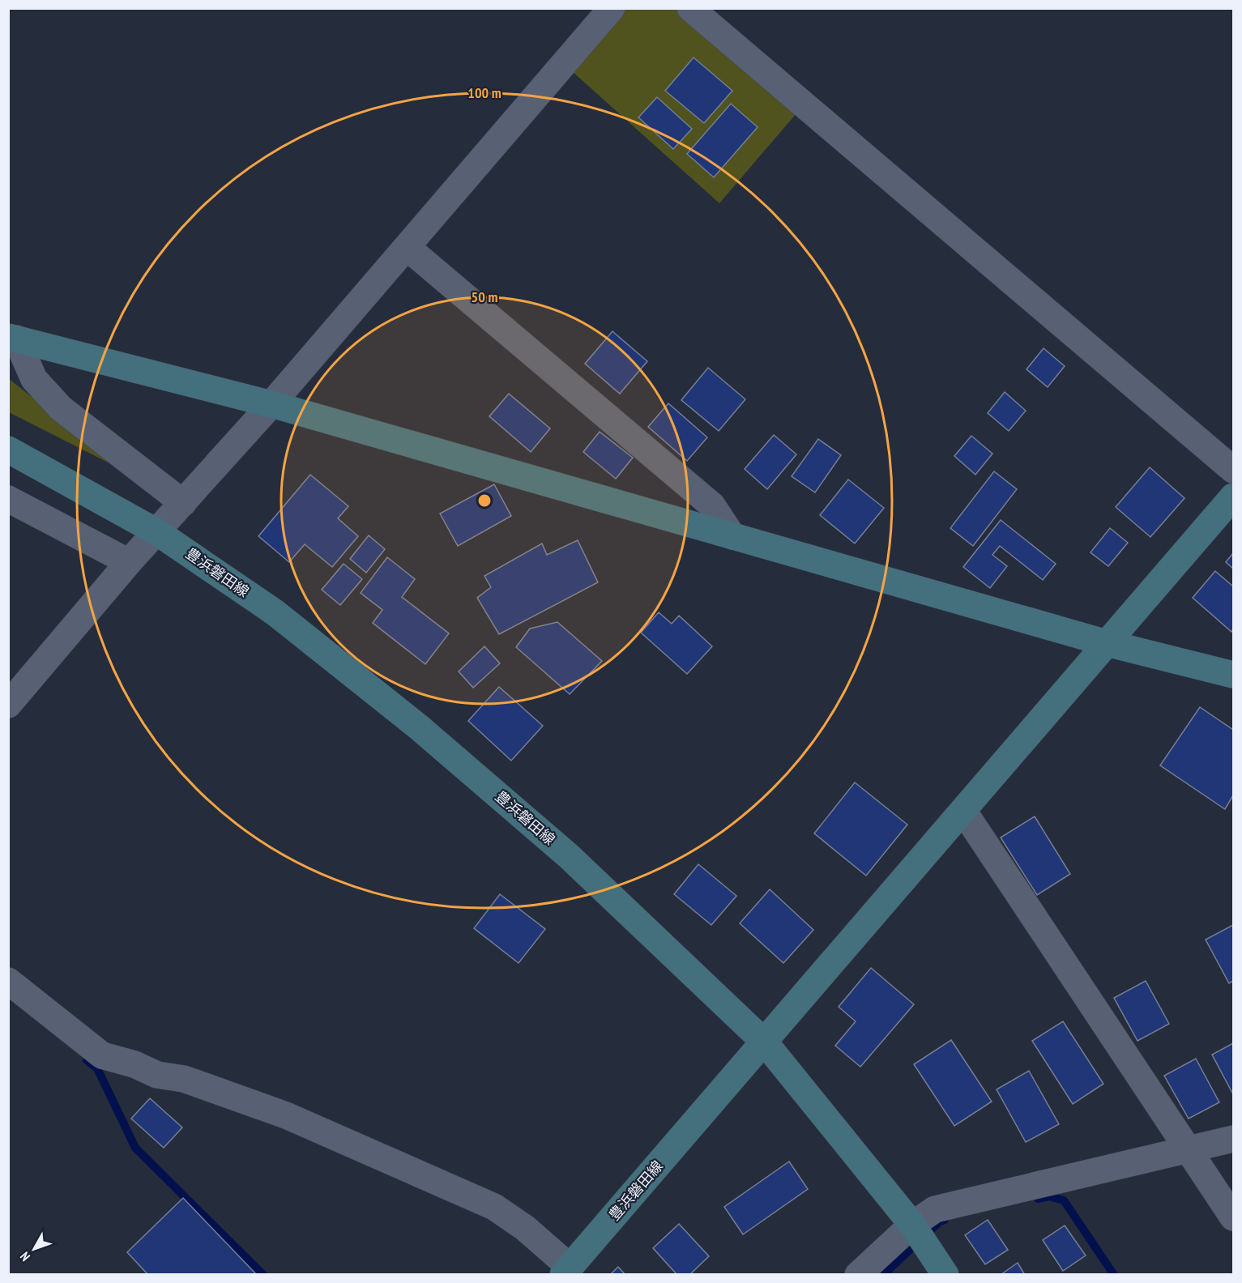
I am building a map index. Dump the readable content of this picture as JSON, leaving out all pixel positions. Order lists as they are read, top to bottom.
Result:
{
  "streets": {
    "street": ["豊浜磐田線"]
  },
  "north": "bottom left",
  "rings": ["100 m", "50 m"]
}
